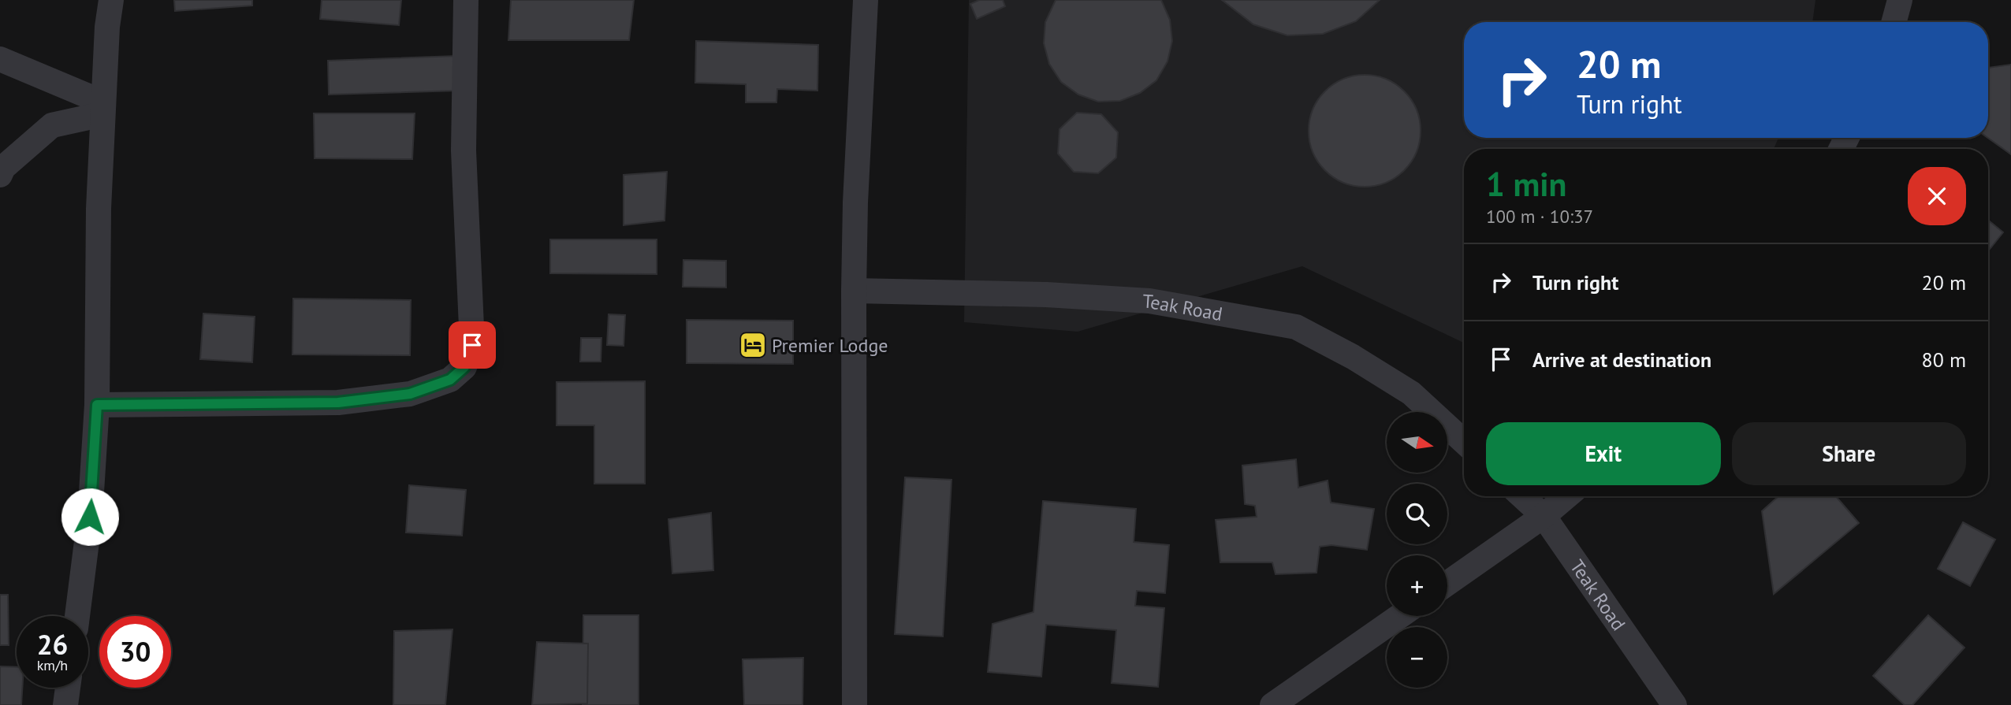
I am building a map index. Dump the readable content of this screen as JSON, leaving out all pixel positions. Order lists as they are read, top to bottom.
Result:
{
  "streets": {
    "street": ["Teak Road"]
  },
  "places": {
    "hotel": ["Premier Lodge"]
  },
  "north": "right",
  "page": {
    "turn": ["20 m", "Turn right"],
    "heading": ["1 min", "100 m · 10:37"],
    "list": [
      {
        "name": "Turn right",
        "value": "20 m"
      },
      {
        "name": "Arrive at destination",
        "value": "80 m"
      }
    ],
    "buttons": ["Exit", "Share"],
    "map_buttons": ["+", "−"],
    "speed": "26 km/h",
    "limit": "30"
  }
}
